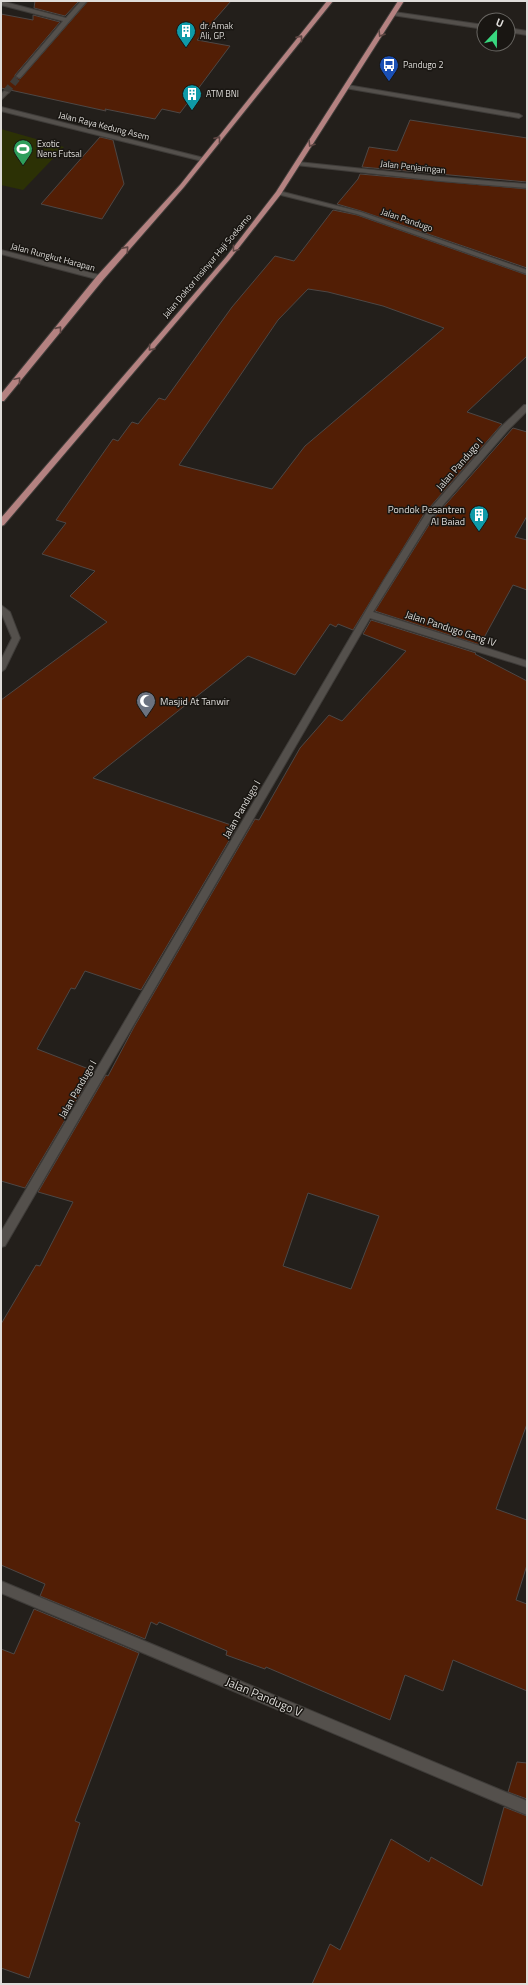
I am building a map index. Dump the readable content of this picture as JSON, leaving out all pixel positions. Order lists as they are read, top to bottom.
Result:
{
  "streets": {
    "main road": ["Jalan Doktor Insinyur Haji Soekarno"],
    "street": [
      "Jalan Raya Kedung Asem",
      "Jalan Penjaringan",
      "Jalan Pandugo",
      "Jalan Rungkut Harapan",
      "Jalan Pandugo I",
      "Jalan Pandugo Gang IV",
      "Jalan Pandugo V"
    ]
  },
  "crossings": [
    ["Jalan Penjaringan", "Jalan Doktor Insinyur Haji Soekarno"],
    ["Jalan Pandugo", "Jalan Doktor Insinyur Haji Soekarno"],
    ["Jalan Pandugo I", "Jalan Pandugo Gang IV"]
  ],
  "places": {
    "building": ["dr. Amak Ali, GP.", "ATM BNI", "Pondok Pesantren Al Baiad"],
    "bus stop": ["Pandugo 2"],
    "sports": ["Exotic Nens Futsal"],
    "mosque": ["Masjid At Tanwir"]
  },
  "north": "top"
}
